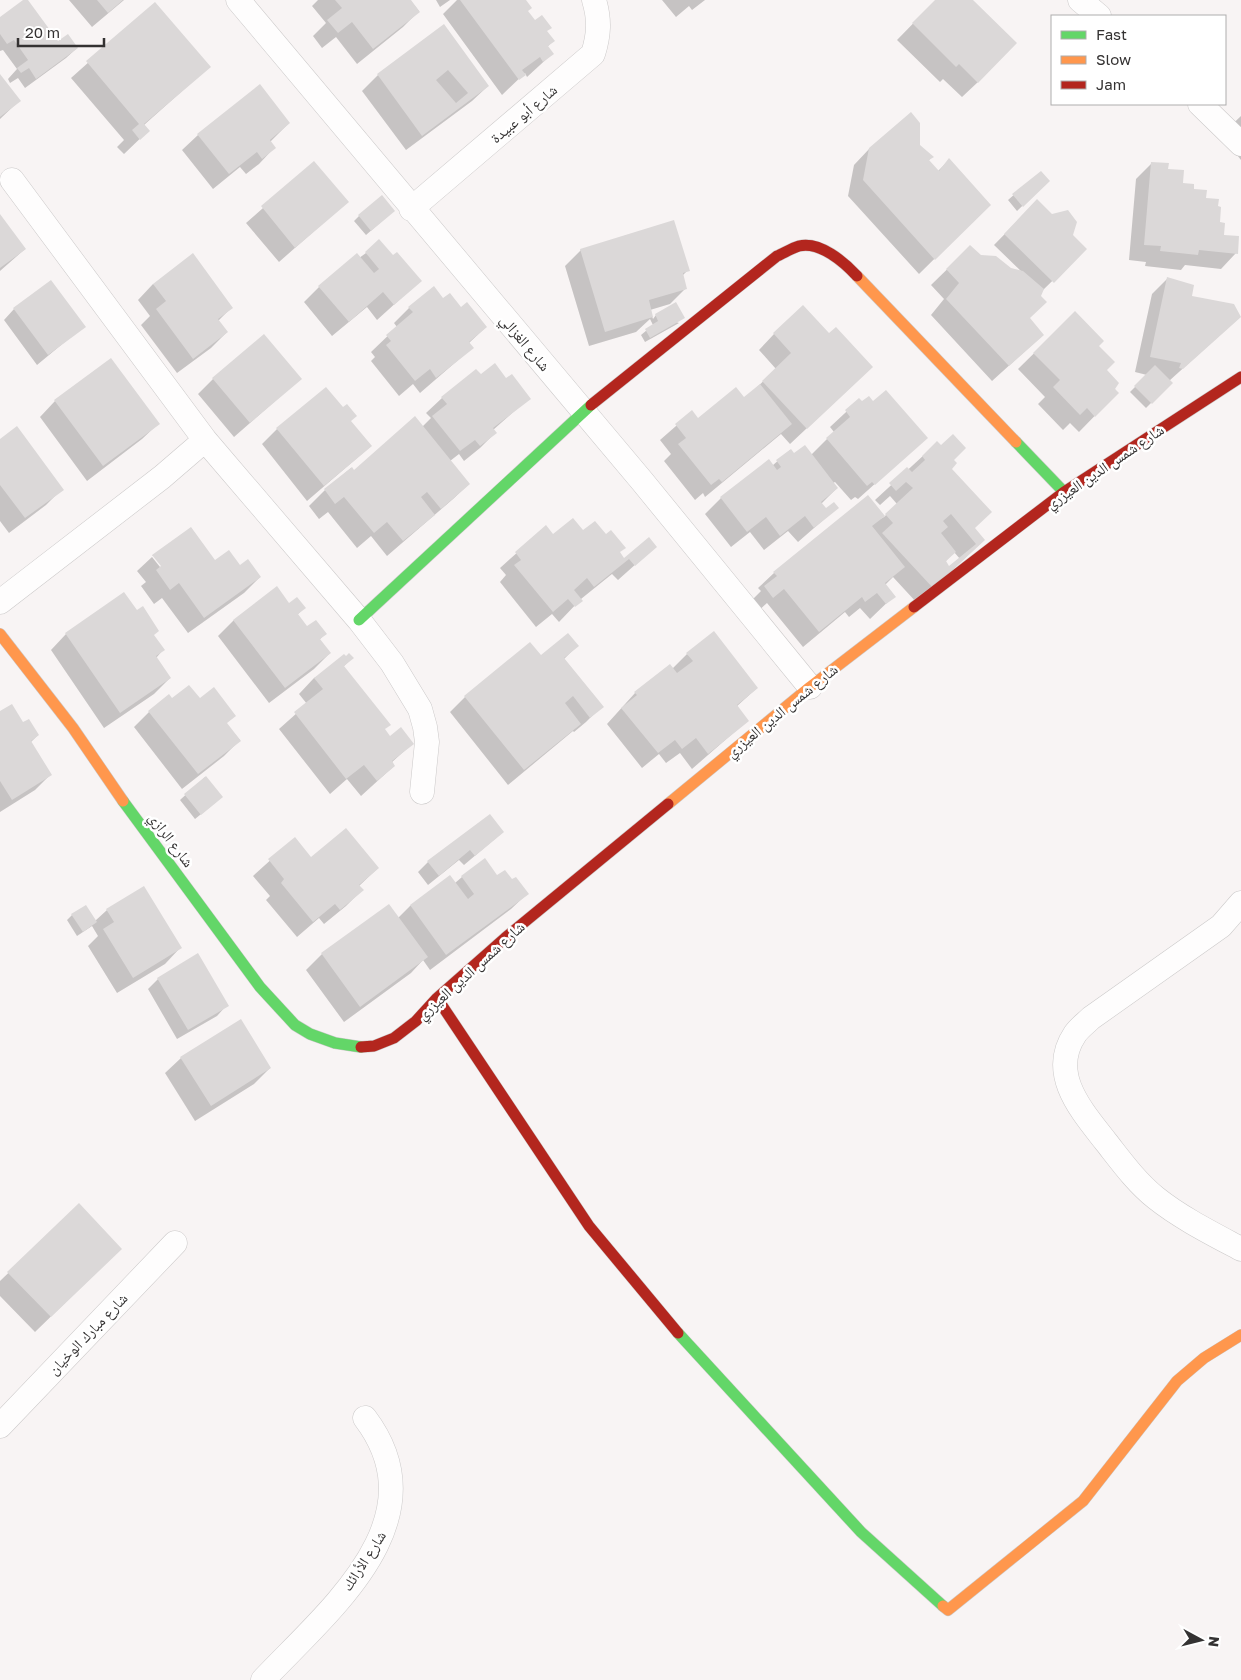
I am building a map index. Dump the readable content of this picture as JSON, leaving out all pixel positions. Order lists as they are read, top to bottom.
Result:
{
  "streets": {
    "street": [
      "شارع أبو عبيدة",
      "شارع الغزالي",
      "شارع شمس الدين العيزري",
      "شارع الرازي",
      "شارع مبارك الوخيان",
      "شارع الأرائك"
    ]
  },
  "crossings": [
    ["شارع أبو عبيدة", "شارع الغزالي"],
    ["شارع الغزالي", "شارع شمس الدين العيزري"],
    ["شارع شمس الدين العيزري", "شارع الرازي"]
  ],
  "legend": ["Fast", "Slow", "Jam"],
  "scale_bar": "20 m",
  "north": "right"
}
